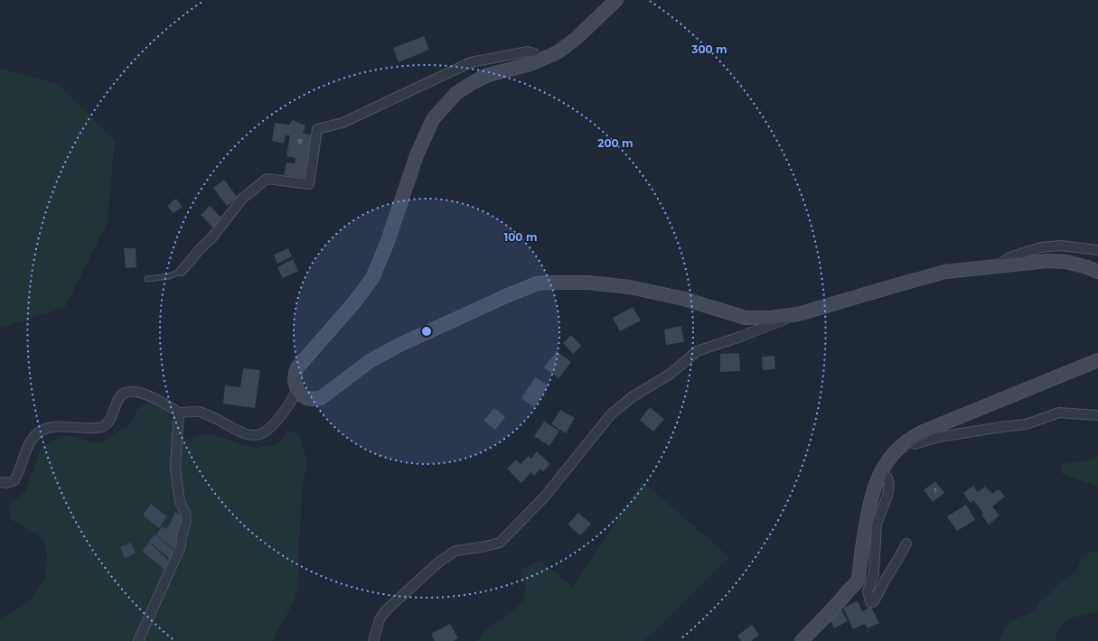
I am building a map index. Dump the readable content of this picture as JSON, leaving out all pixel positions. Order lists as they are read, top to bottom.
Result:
{
  "house_numbers": ["9", "1"],
  "rings": ["300 m", "200 m", "100 m"]
}
